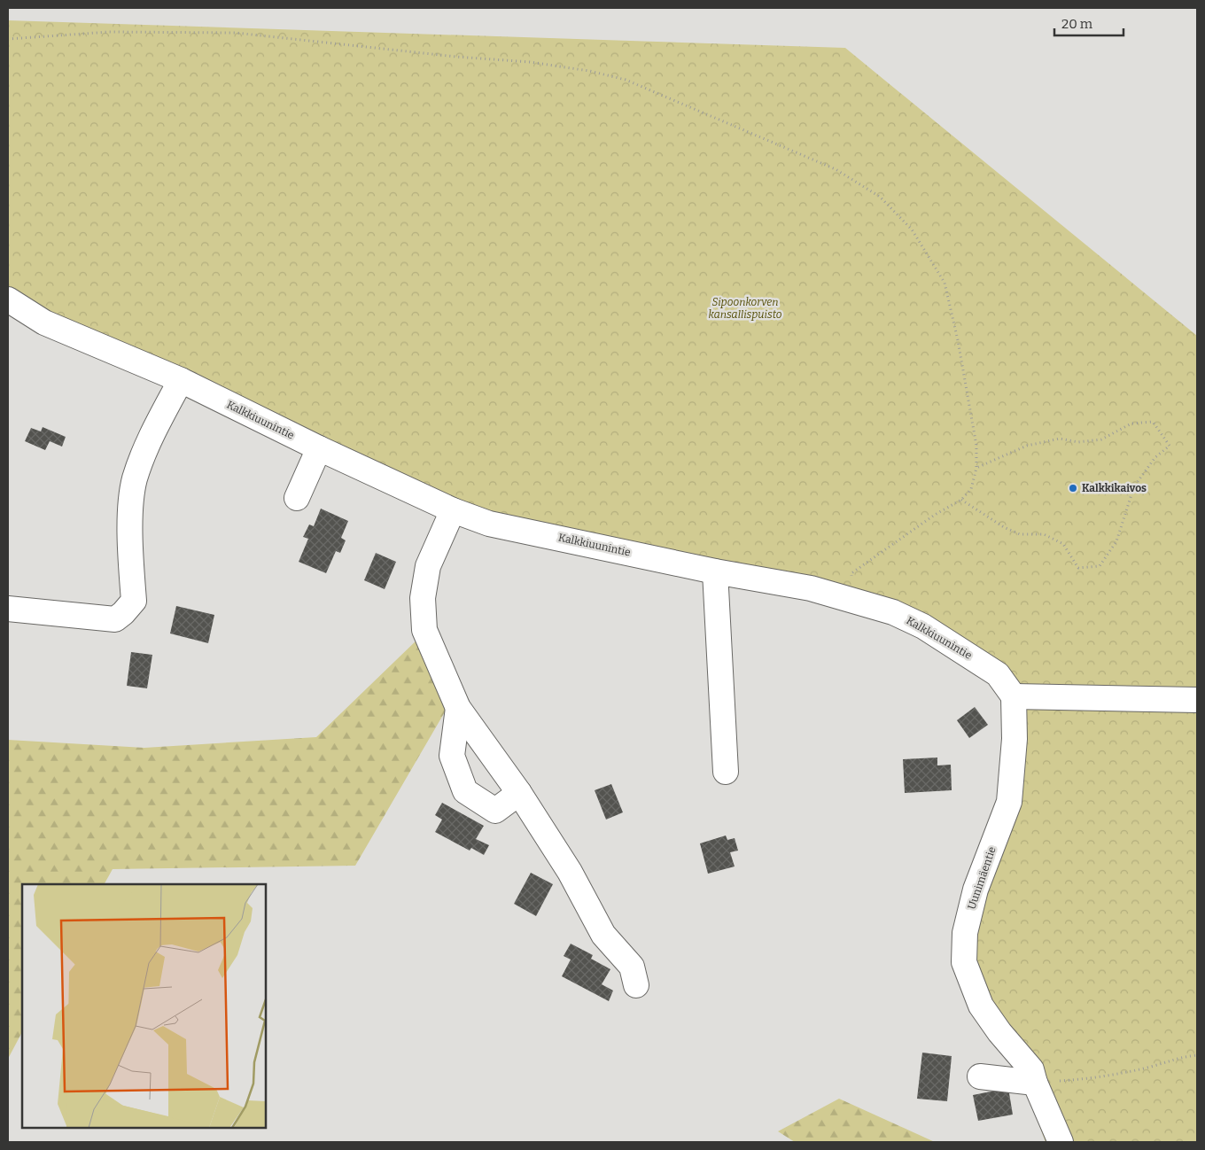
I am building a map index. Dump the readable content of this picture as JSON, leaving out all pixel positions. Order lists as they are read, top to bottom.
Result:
{
  "streets": {
    "street": ["Kalkkiuunintie", "Uunimäentie"]
  },
  "crossings": [
    ["Kalkkiuunintie", "Uunimäentie"]
  ],
  "parks": ["Sipoonkorven kansallispuisto"],
  "places": ["Kalkkikaivos"],
  "scale_bar": "20 m"
}
